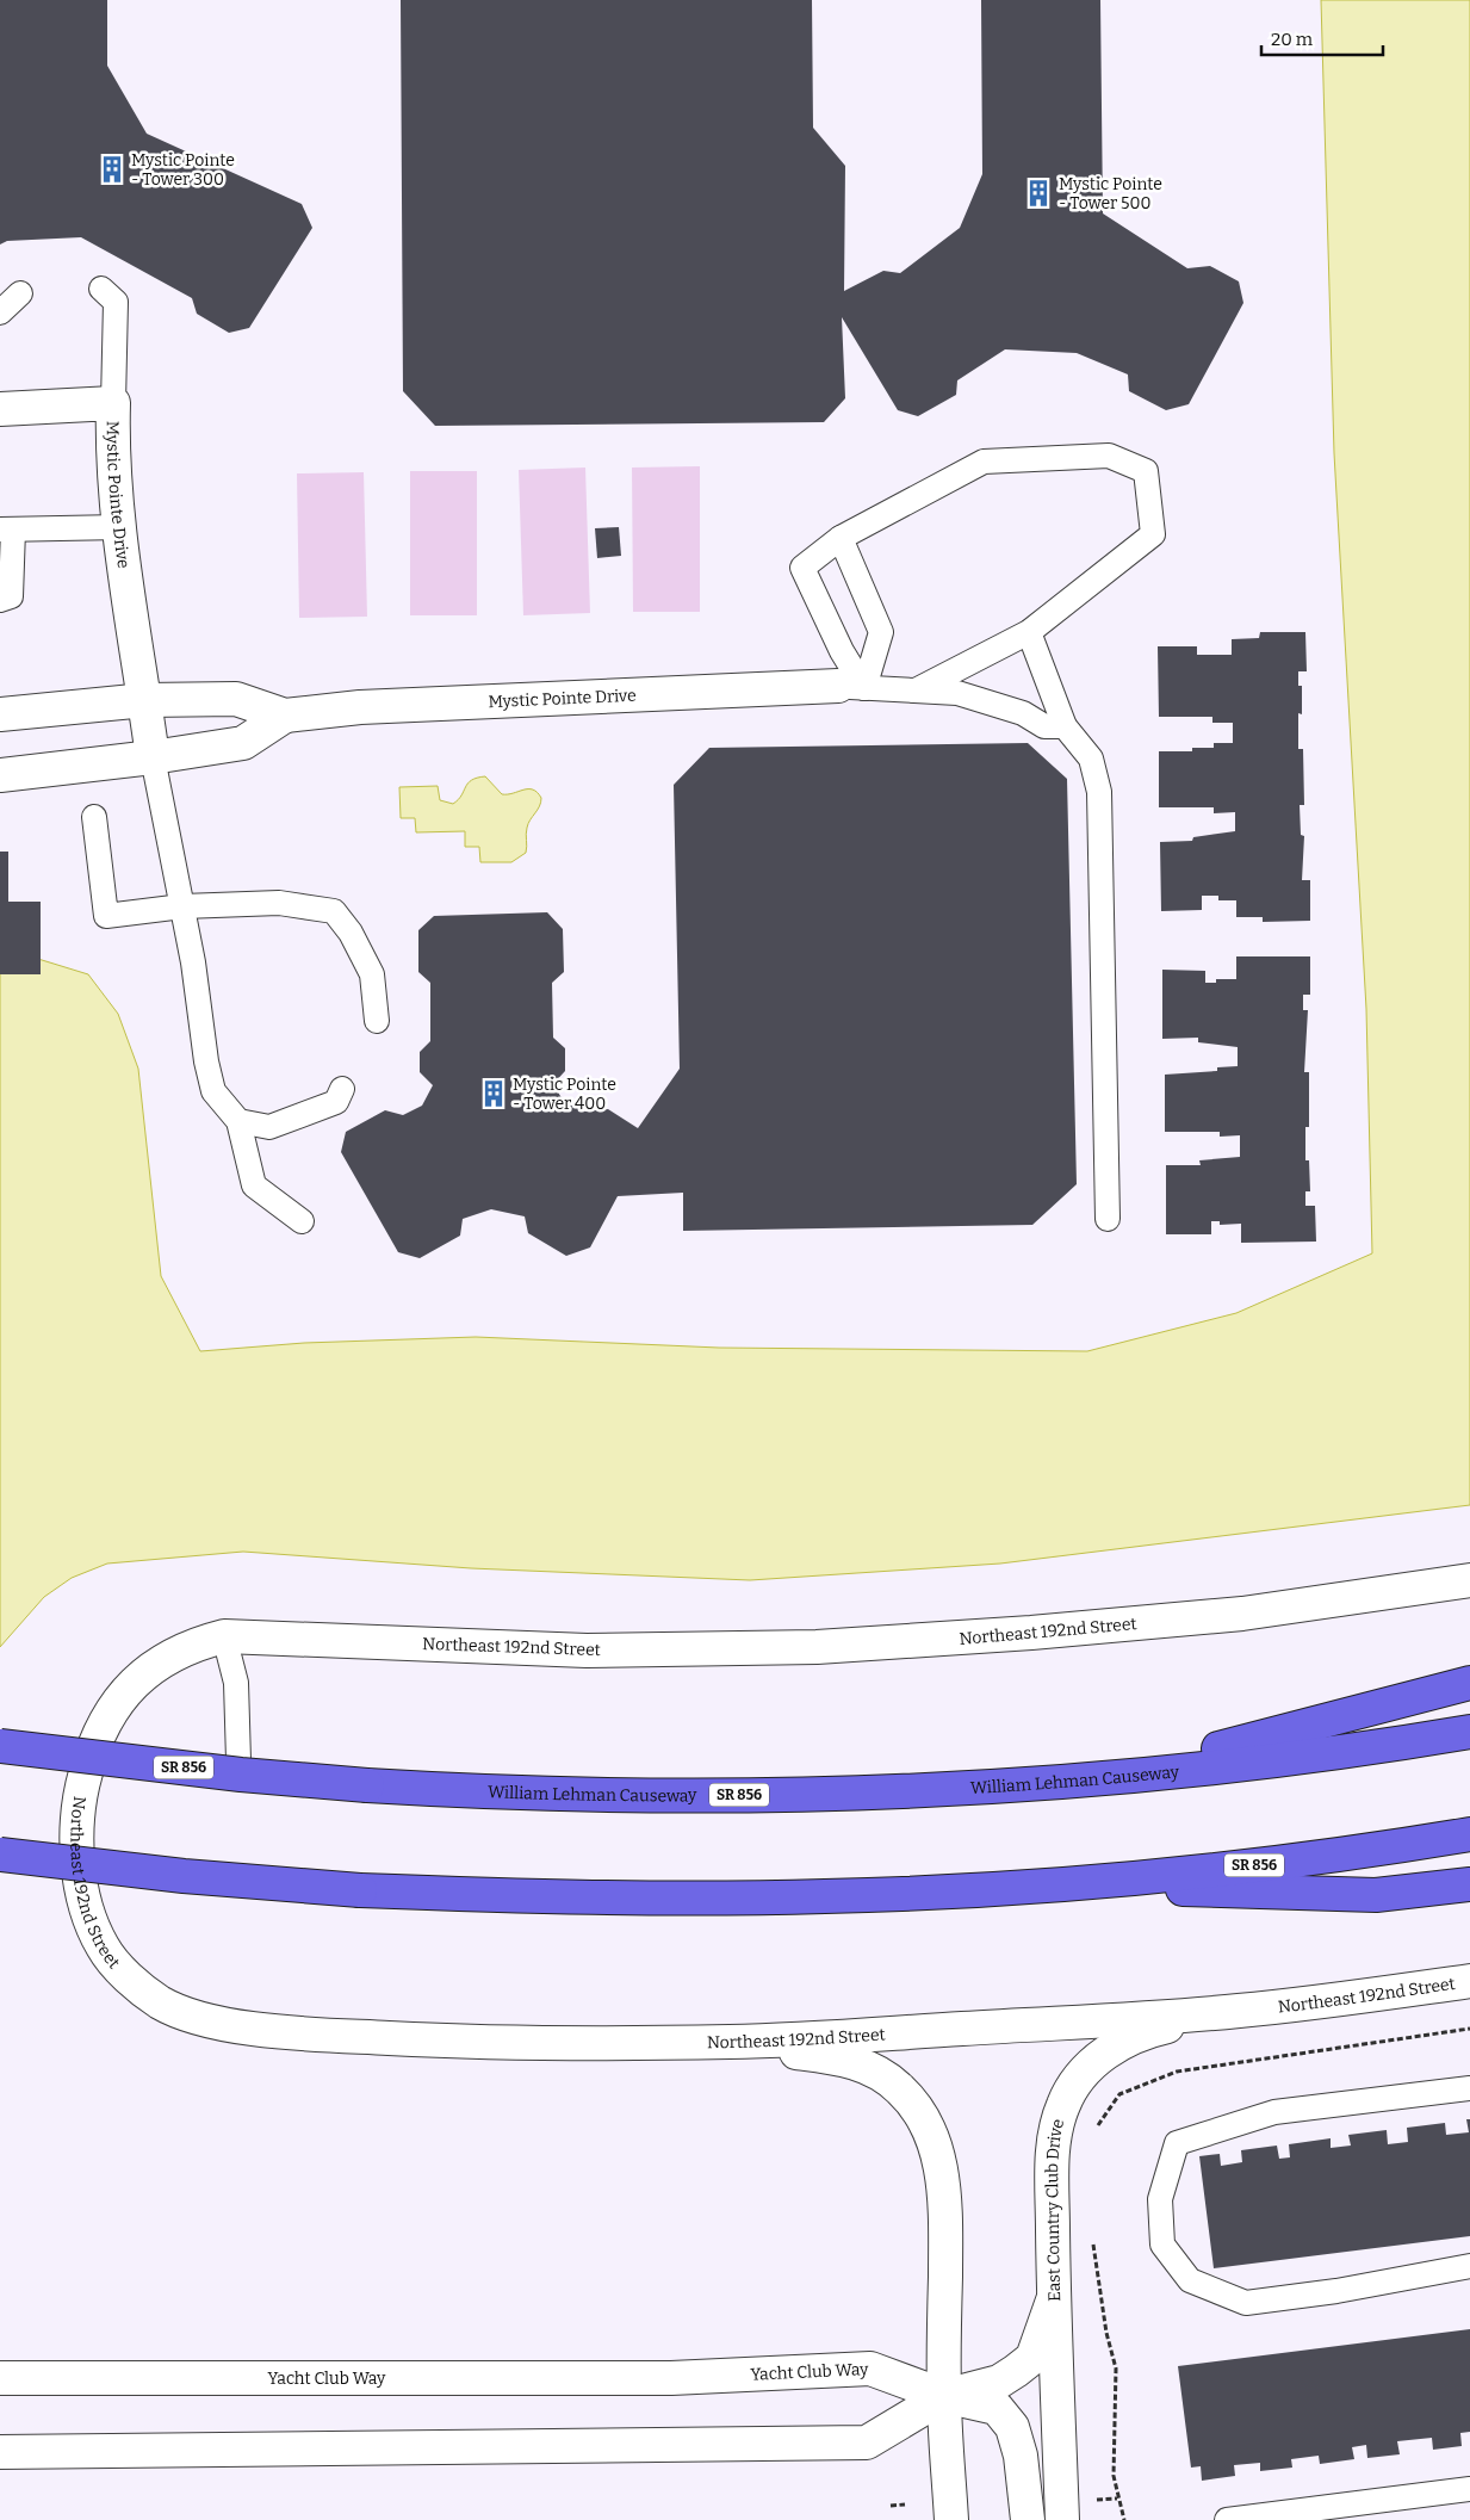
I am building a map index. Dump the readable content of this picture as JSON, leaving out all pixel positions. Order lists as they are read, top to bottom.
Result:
{
  "streets": {
    "highway": ["SR 856", "William Lehman Causeway"],
    "street": [
      "Mystic Pointe Drive",
      "Northeast 192nd Street",
      "East Country Club Drive",
      "Yacht Club Way"
    ]
  },
  "crossings": [
    ["Northeast 192nd Street", "East Country Club Drive"]
  ],
  "places": {
    "building": ["Mystic Pointe - Tower 300", "Mystic Pointe - Tower 500", "Mystic Pointe - Tower 400"]
  },
  "scale_bar": "20 m"
}
